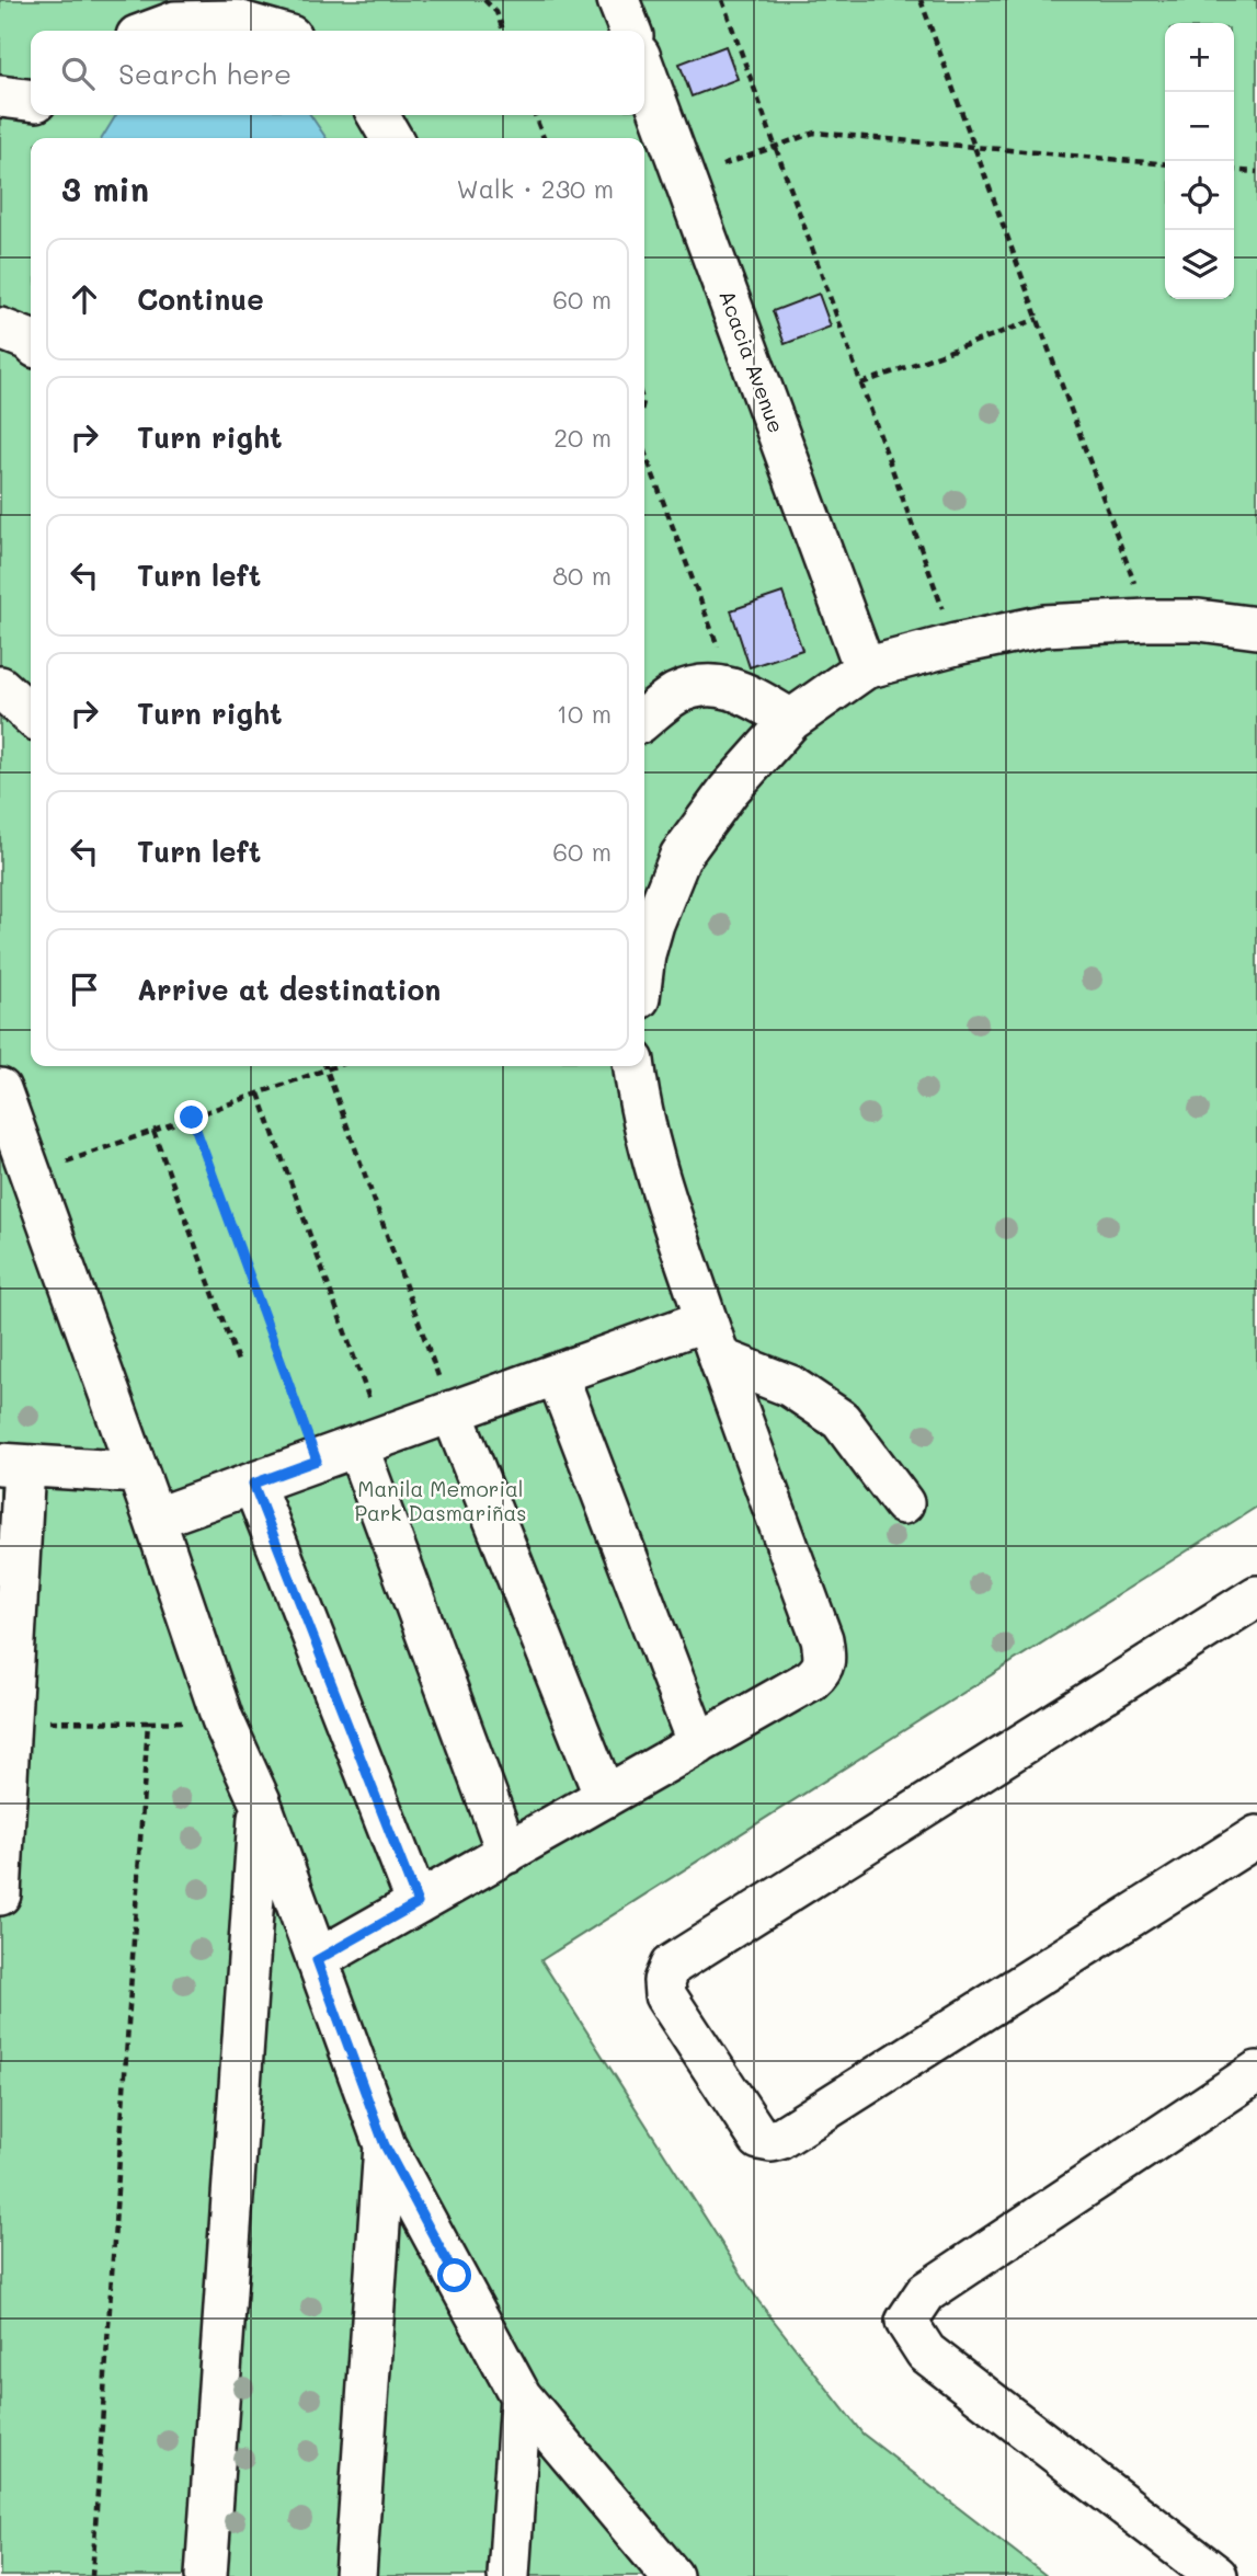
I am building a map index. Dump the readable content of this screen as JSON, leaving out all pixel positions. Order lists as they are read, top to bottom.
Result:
{
  "streets": {
    "street": ["Acacia Avenue"]
  },
  "parks": ["Manila Memorial Park Dasmariñas"],
  "page": {
    "map_buttons": ["+", "−"],
    "search": "Search here",
    "heading": ["3 min", "Walk · 230 m"],
    "list": [
      ["Continue", "60 m"],
      ["Turn right", "20 m"],
      ["Turn left", "80 m"],
      ["Turn right", "10 m"],
      ["Turn left", "60 m"],
      "Arrive at destination"
    ]
  }
}
